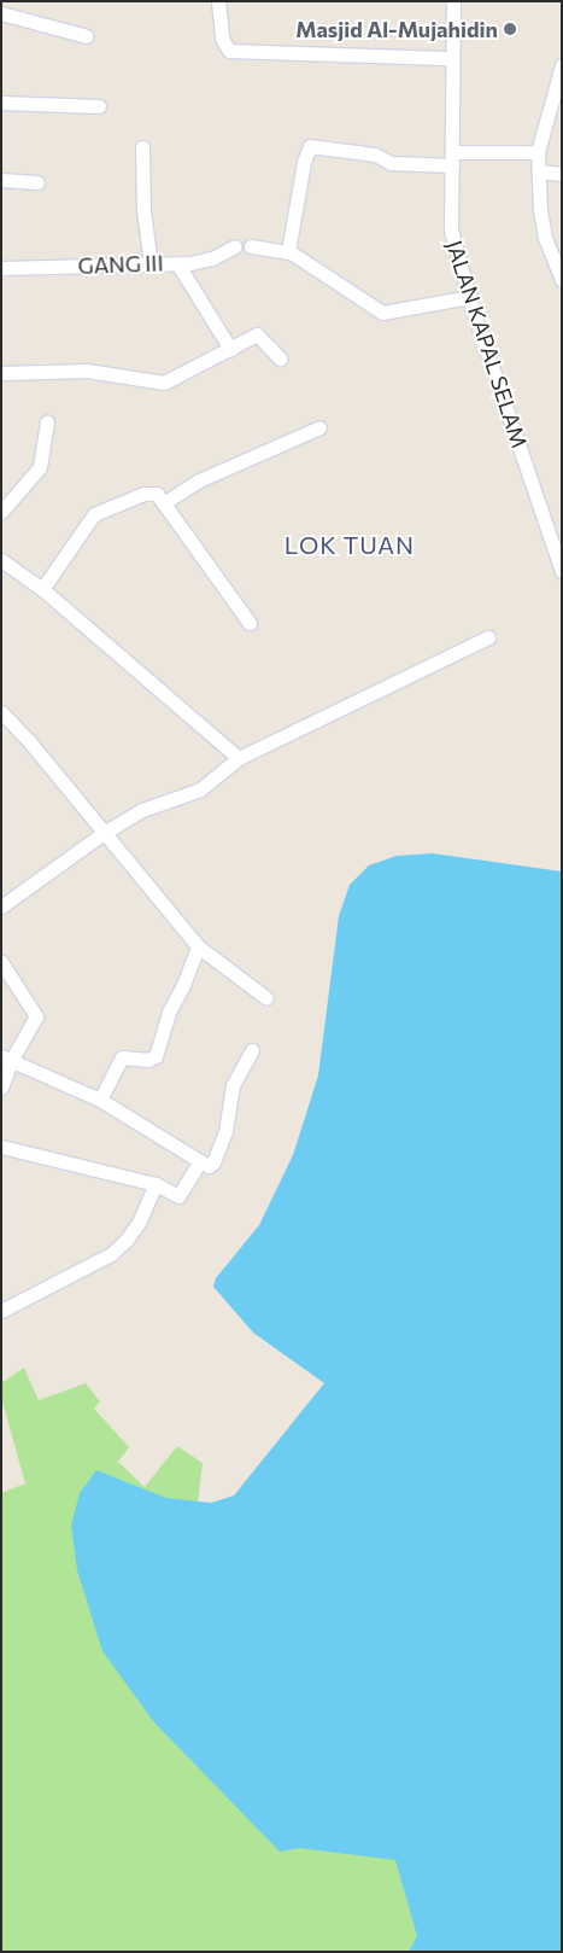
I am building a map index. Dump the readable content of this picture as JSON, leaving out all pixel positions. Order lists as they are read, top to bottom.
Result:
{
  "streets": {
    "street": ["GANG III", "JALAN KAPAL SELAM"]
  },
  "districts": ["LOK TUAN"],
  "places": ["Masjid Al-Mujahidin"]
}
